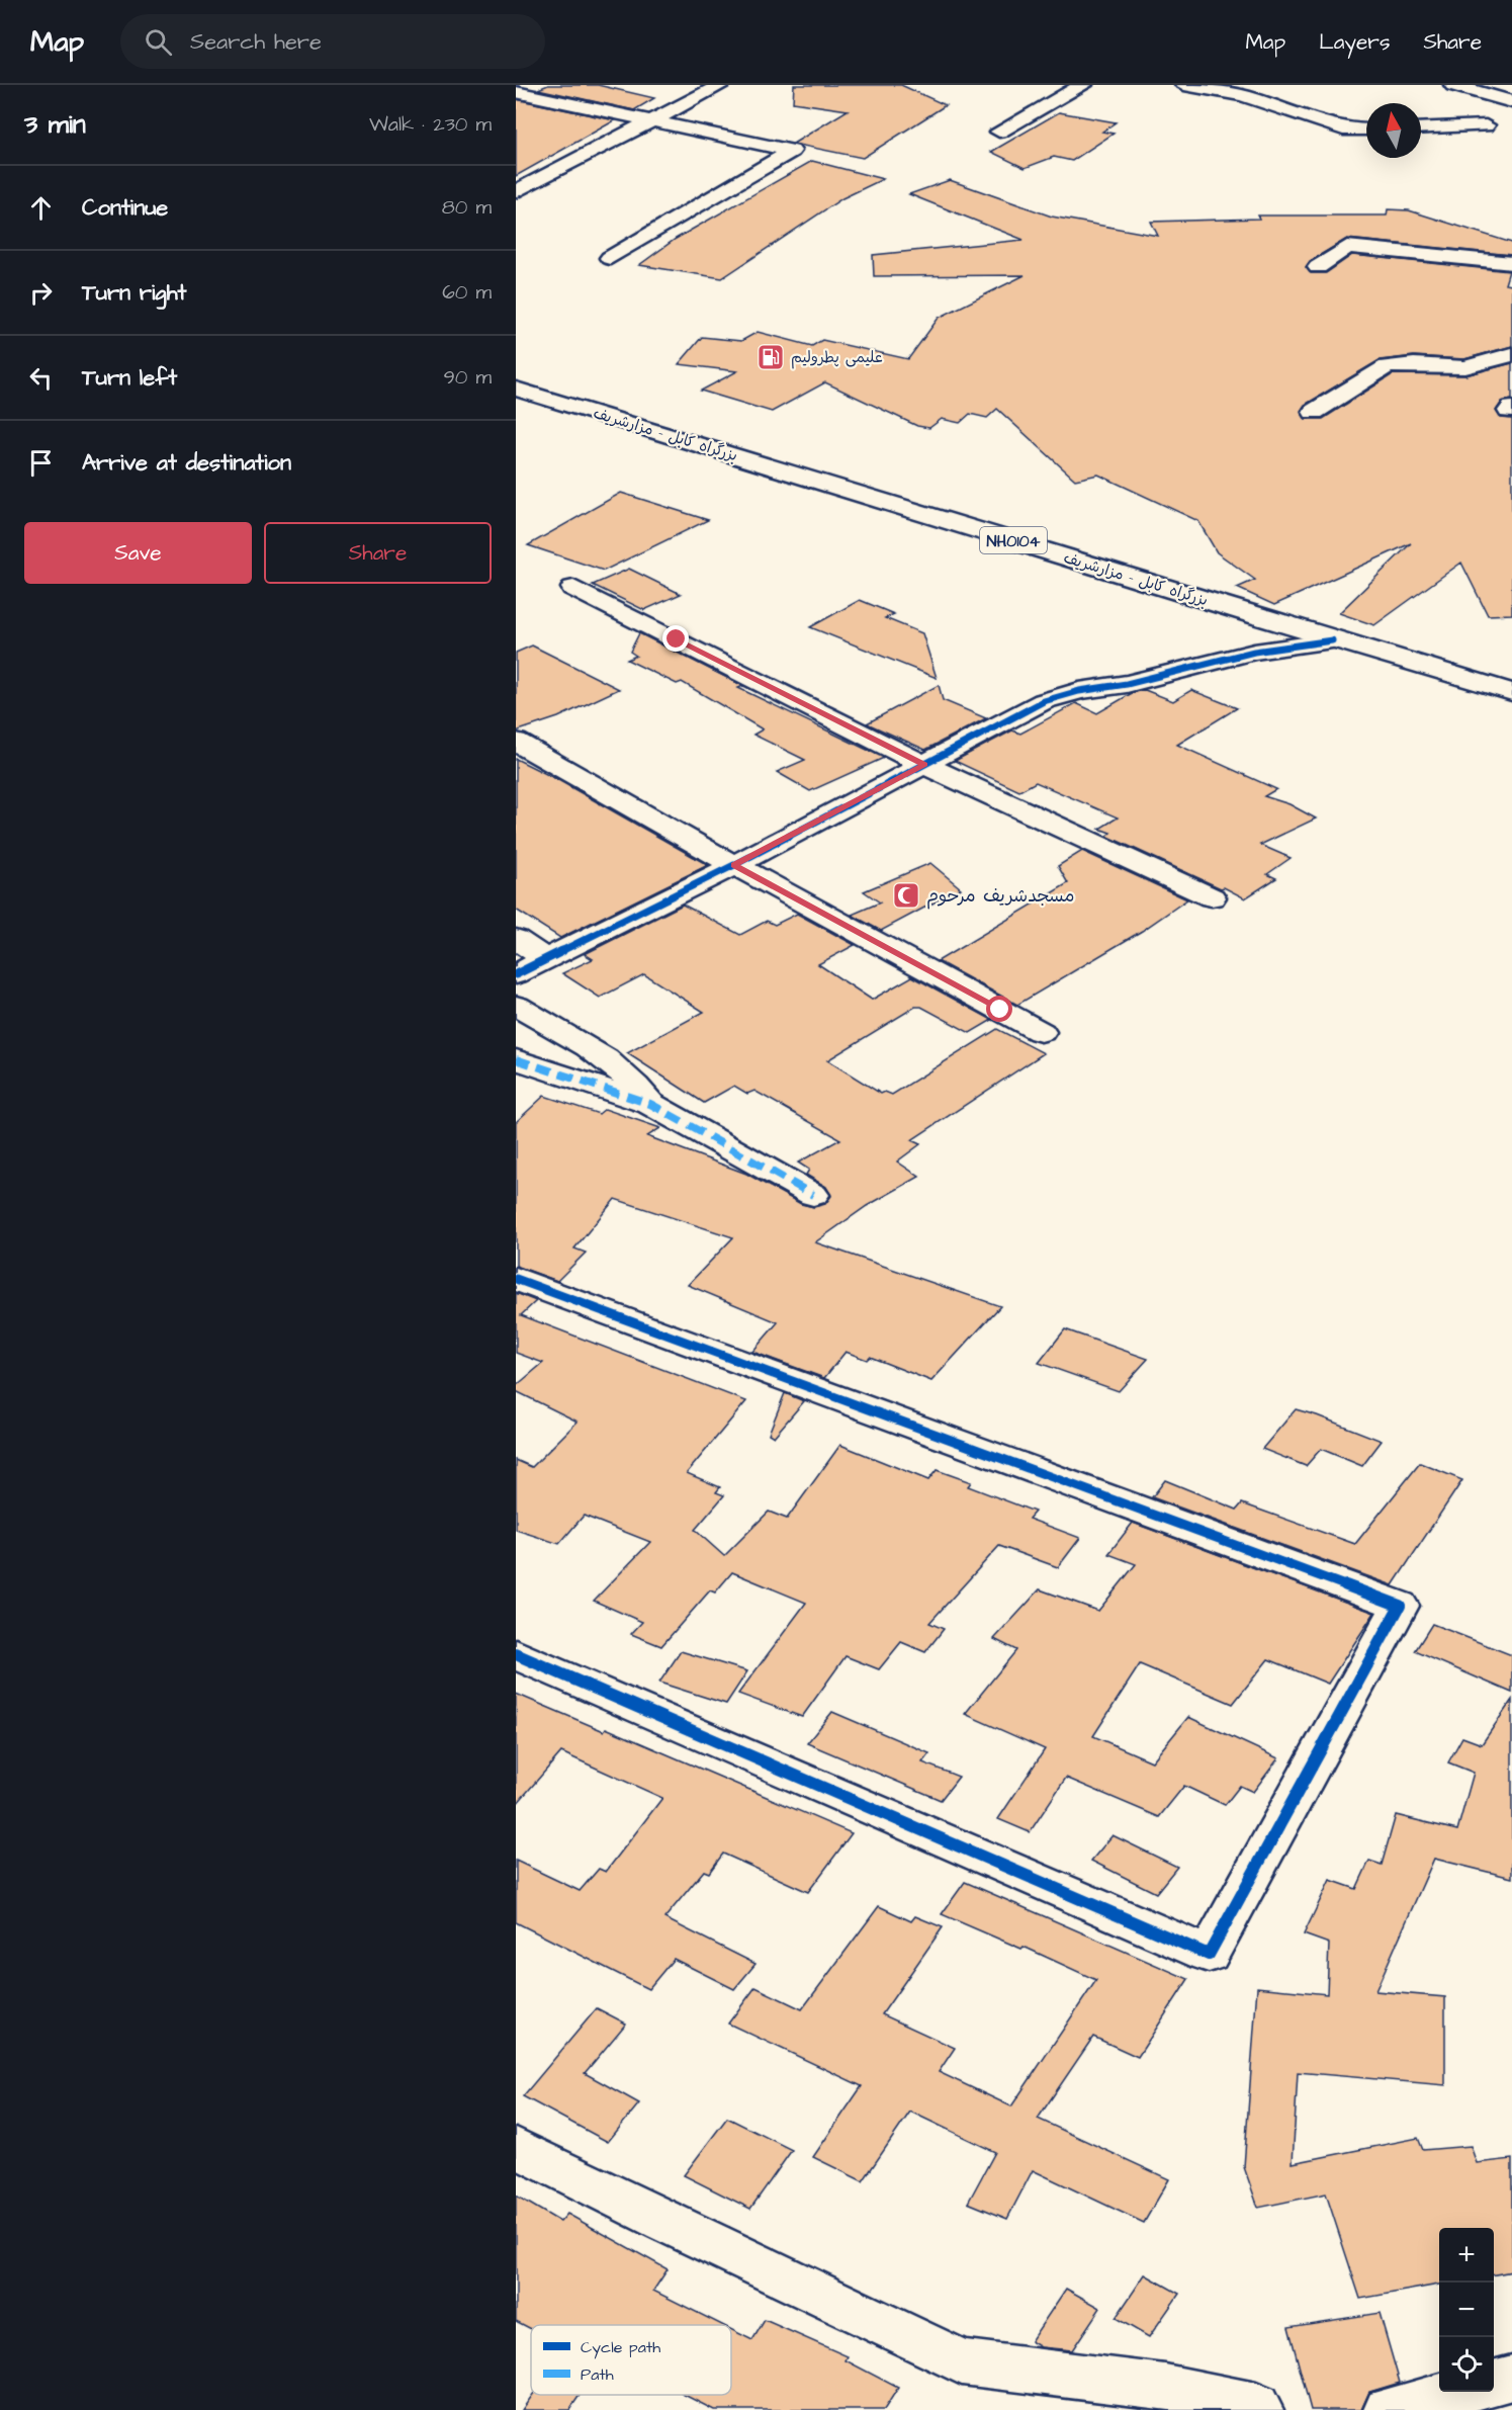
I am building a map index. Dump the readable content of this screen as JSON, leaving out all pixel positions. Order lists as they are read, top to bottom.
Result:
{
  "streets": {
    "main road": ["بزرگراه کابل - مزارشریف", "NH0104"]
  },
  "places": {
    "fuel station": ["علیمی پطرولیم"],
    "mosque": ["مسجدشریف مرحوم"]
  },
  "legend": ["Cycle path", "Path"],
  "north": "top",
  "page": {
    "header": "Map",
    "search": "Search here",
    "nav": ["Map", "Layers", "Share"],
    "heading": ["3 min", "Walk · 230 m"],
    "list": [
      ["Continue", "80 m"],
      ["Turn right", "60 m"],
      ["Turn left", "90 m"],
      "Arrive at destination"
    ],
    "buttons": ["Save", "Share"],
    "map_buttons": ["+", "−"]
  }
}
